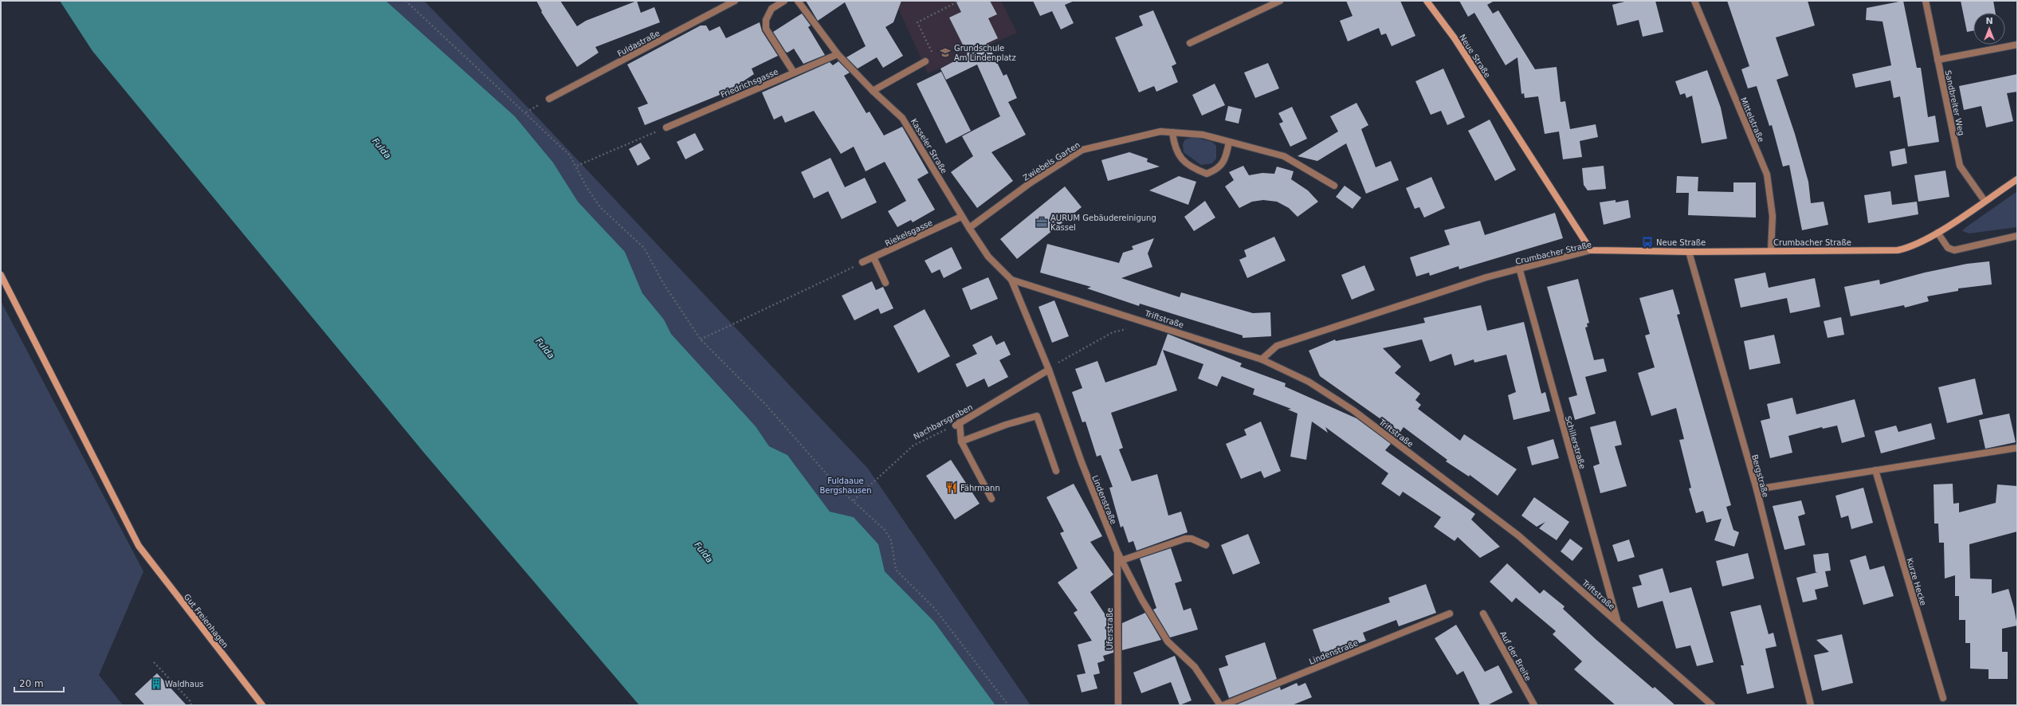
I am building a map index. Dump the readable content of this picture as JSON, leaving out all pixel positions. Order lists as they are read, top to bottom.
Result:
{
  "streets": {
    "street": [
      "Fuldastraße",
      "Neue Straße",
      "Friedrichsgasse",
      "Sandbreiter Weg",
      "Mittelstraße",
      "Kasseler Straße",
      "Zwiebels Garten",
      "Riekelsgasse",
      "Crumbacher Straße",
      "Triftstraße",
      "Nachbarsgraben",
      "Schillerstraße",
      "Bergstraße",
      "Lindenstraße",
      "Kurze Hecke",
      "Gut Freienhagen",
      "Uferstraße",
      "Auf der Breite"
    ]
  },
  "crossings": [
    ["Neue Straße", "Crumbacher Straße"],
    ["Friedrichsgasse", "Kasseler Straße"],
    ["Sandbreiter Weg", "Crumbacher Straße"],
    ["Mittelstraße", "Crumbacher Straße"],
    ["Kasseler Straße", "Zwiebels Garten"],
    ["Kasseler Straße", "Riekelsgasse"],
    ["Kasseler Straße", "Triftstraße"],
    ["Kasseler Straße", "Lindenstraße"],
    ["Crumbacher Straße", "Triftstraße"],
    ["Crumbacher Straße", "Schillerstraße"],
    ["Crumbacher Straße", "Bergstraße"],
    ["Triftstraße", "Schillerstraße"],
    ["Triftstraße", "Lindenstraße"],
    ["Nachbarsgraben", "Lindenstraße"],
    ["Lindenstraße", "Uferstraße"]
  ],
  "water": ["Fulda"],
  "parks": ["Fuldaaue Bergshausen"],
  "places": {
    "school or university": ["Grundschule Am Lindenplatz"],
    "office": ["AURUM Gebäudereinigung Kassel"],
    "bus stop": ["Neue Straße"],
    "restaurant": ["Fährmann"],
    "building": ["Waldhaus"]
  },
  "scale_bar": "20 m",
  "north": "top"
}
